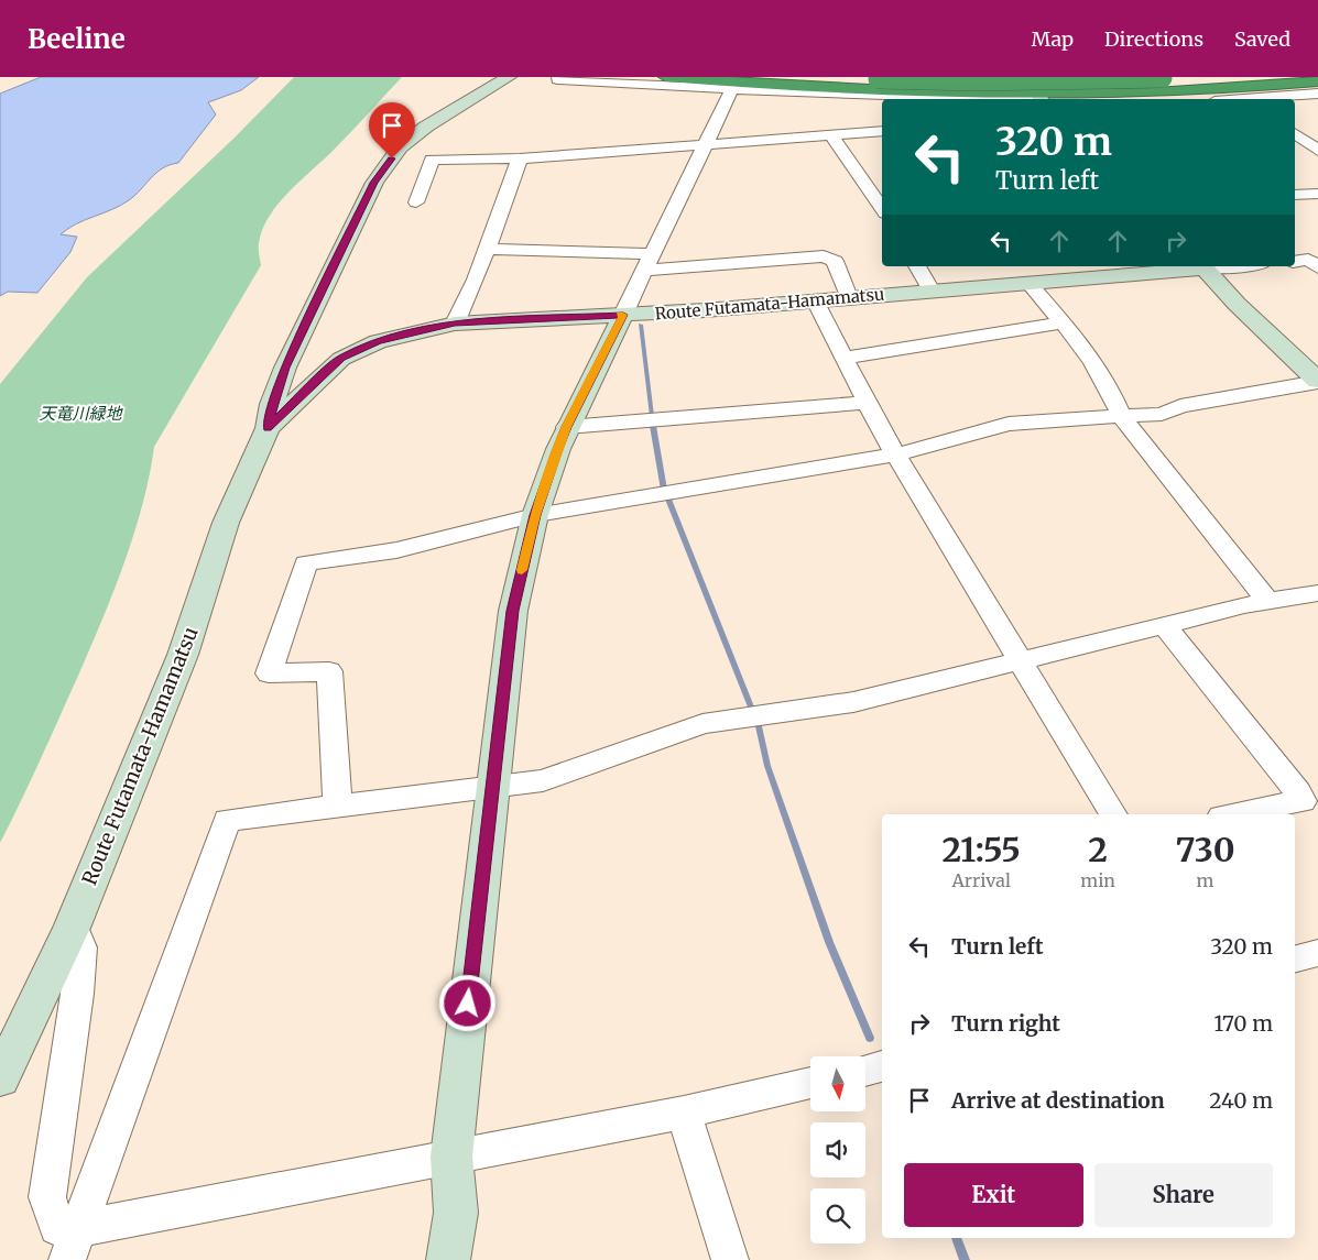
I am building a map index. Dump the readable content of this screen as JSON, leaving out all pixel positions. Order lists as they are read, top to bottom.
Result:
{
  "streets": {
    "main road": ["Route Futamata-Hamamatsu"]
  },
  "parks": ["天竜川緑地"],
  "north": "bottom",
  "page": {
    "header": "Beeline",
    "nav": ["Map", "Directions", "Saved"],
    "turn": ["320 m", "Turn left"],
    "eta": [
      "21:55",
      "Arrival",
      "2",
      "min",
      "730",
      "m"
    ],
    "list": [
      {
        "name": "Turn left",
        "value": "320 m"
      },
      {
        "name": "Turn right",
        "value": "170 m"
      },
      {
        "name": "Arrive at destination",
        "value": "240 m"
      }
    ],
    "buttons": ["Exit", "Share"]
  }
}
